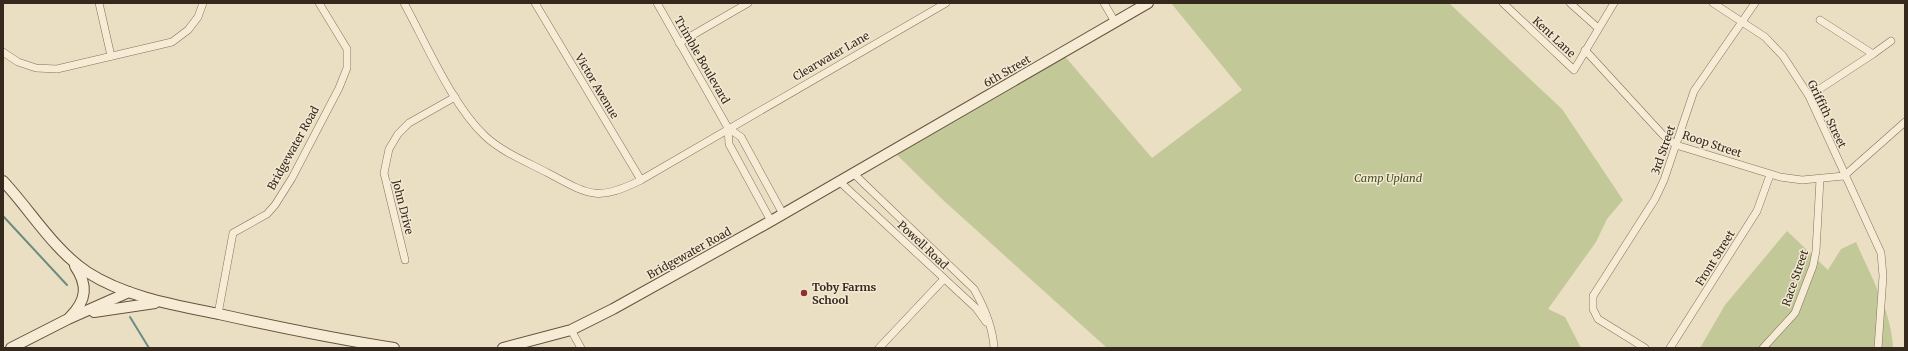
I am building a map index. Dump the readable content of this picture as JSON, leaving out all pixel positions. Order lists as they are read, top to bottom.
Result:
{
  "streets": {
    "street": [
      "Kent Lane",
      "Clearwater Lane",
      "Trimble Boulevard",
      "6th Street",
      "Victor Avenue",
      "Griffith Street",
      "Roop Street",
      "Bridgewater Road",
      "3rd Street",
      "John Drive",
      "Powell Road",
      "Front Street",
      "Race Street"
    ]
  },
  "crossings": [
    ["Kent Lane", "Roop Street"],
    ["Clearwater Lane", "Trimble Boulevard"],
    ["Clearwater Lane", "Victor Avenue"],
    ["Clearwater Lane", "John Drive"],
    ["Trimble Boulevard", "Bridgewater Road"],
    ["6th Street", "Bridgewater Road"],
    ["Griffith Street", "Roop Street"],
    ["Griffith Street", "3rd Street"],
    ["Roop Street", "3rd Street"],
    ["Roop Street", "Front Street"],
    ["Roop Street", "Race Street"],
    ["Bridgewater Road", "Powell Road"]
  ],
  "parks": ["Camp Upland"],
  "places": ["Toby Farms School"]
}
